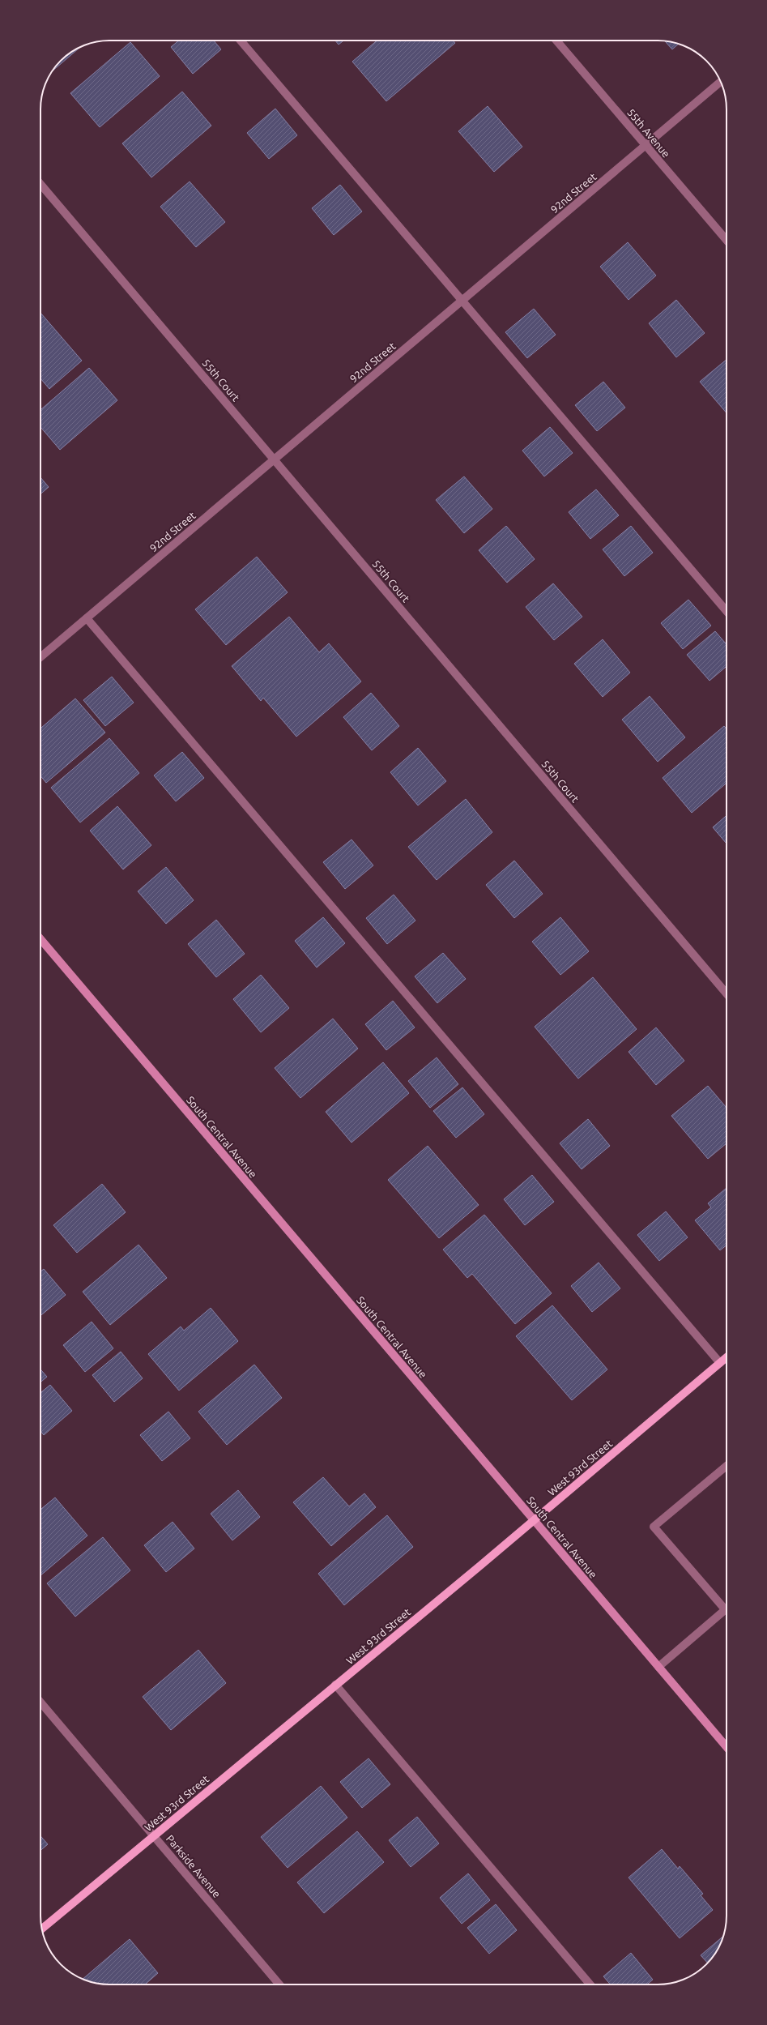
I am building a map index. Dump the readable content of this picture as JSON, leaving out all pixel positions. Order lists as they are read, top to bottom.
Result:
{
  "streets": {
    "main road": ["West 93rd Street"],
    "street": [
      "55th Avenue",
      "92nd Street",
      "55th Court",
      "South Central Avenue",
      "Parkside Avenue"
    ]
  },
  "crossings": [
    ["55th Avenue", "92nd Street"],
    ["92nd Street", "55th Court"],
    ["South Central Avenue", "West 93rd Street"],
    ["West 93rd Street", "Parkside Avenue"]
  ]
}
